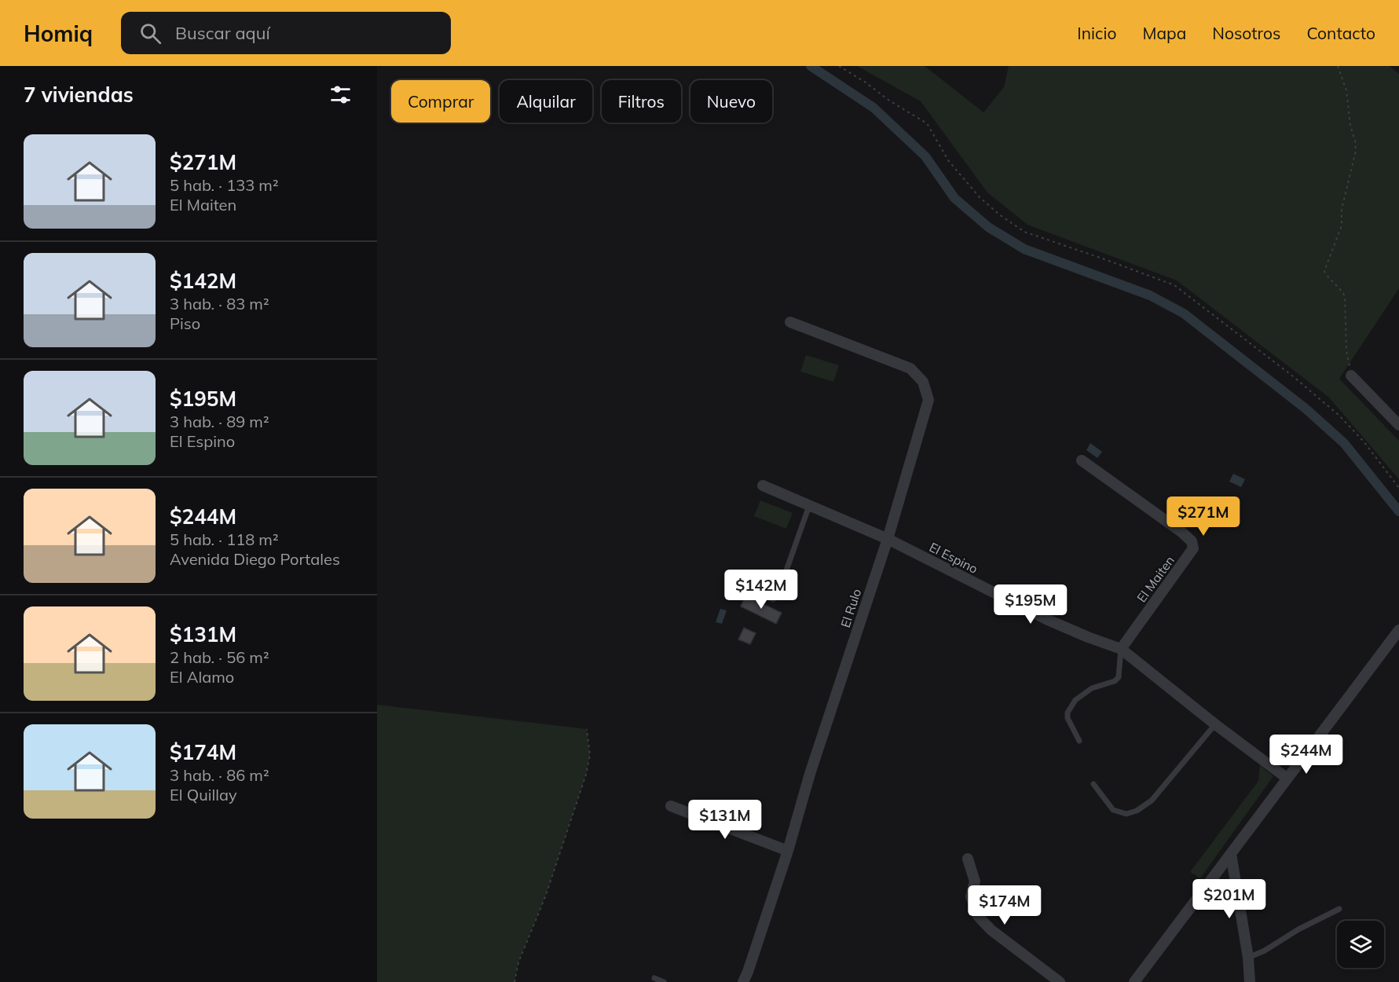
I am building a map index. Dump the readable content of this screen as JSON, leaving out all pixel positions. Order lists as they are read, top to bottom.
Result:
{
  "streets": {
    "street": ["El Espino", "El Maiten", "El Rulo"]
  },
  "crossings": [
    ["El Espino", "El Maiten"],
    ["El Espino", "El Rulo"]
  ],
  "page": {
    "header": "Homiq",
    "search": "Buscar aquí",
    "nav": [
      "Inicio",
      "Mapa",
      "Nosotros",
      "Contacto"
    ],
    "heading": "7 viviendas",
    "chip": [
      "Comprar",
      "Alquilar",
      "Filtros",
      "Nuevo"
    ],
    "list": [
      {
        "name": "$271M",
        "note": "5 hab. · 133 m² · El Maiten"
      },
      {
        "name": "$142M",
        "note": "3 hab. · 83 m² · Piso"
      },
      {
        "name": "$195M",
        "note": "3 hab. · 89 m² · El Espino"
      },
      {
        "name": "$244M",
        "note": "5 hab. · 118 m² · Avenida Diego Portales"
      },
      {
        "name": "$131M",
        "note": "2 hab. · 56 m² · El Alamo"
      },
      {
        "name": "$174M",
        "note": "3 hab. · 86 m² · El Quillay"
      }
    ],
    "price": [
      "$271M",
      "$142M",
      "$195M",
      "$244M",
      "$131M",
      "$201M",
      "$174M"
    ]
  }
}
